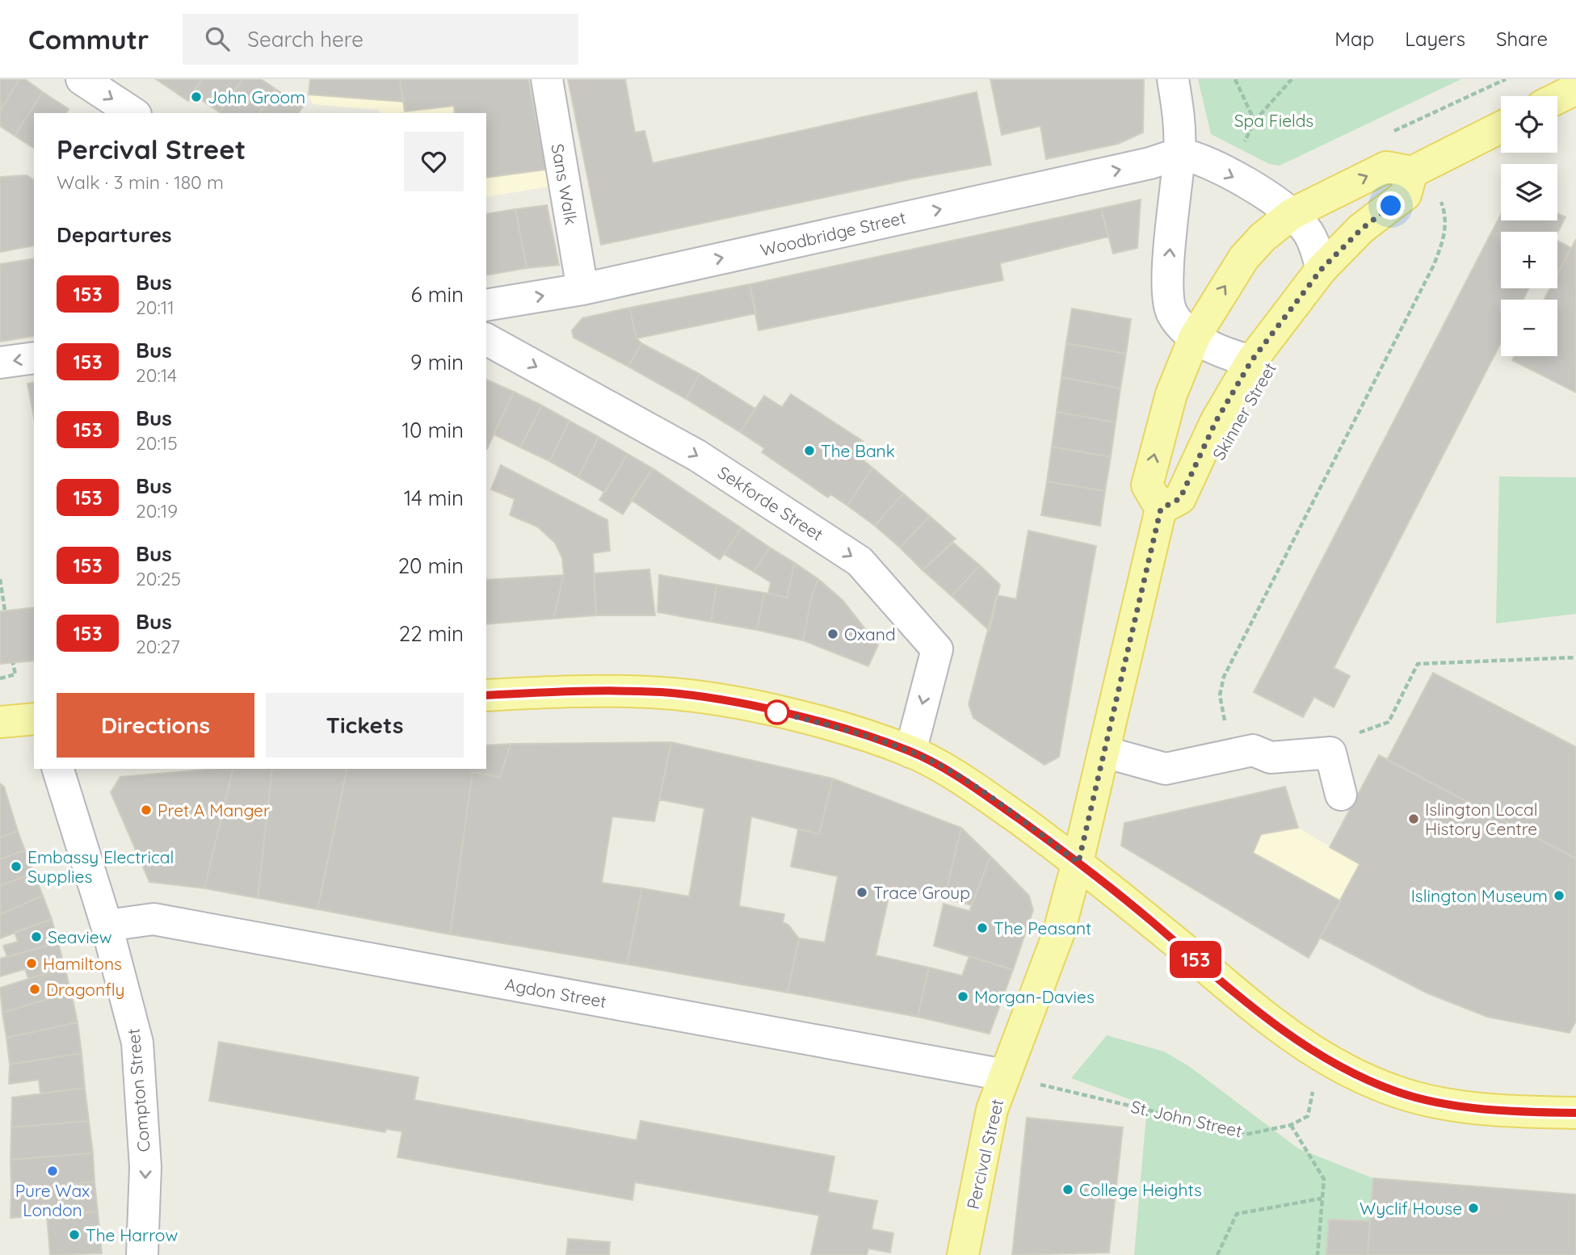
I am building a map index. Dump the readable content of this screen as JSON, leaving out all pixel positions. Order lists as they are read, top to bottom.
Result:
{
  "streets": {
    "main road": ["Skinner Street", "Percival Street"],
    "street": [
      "Sans Walk",
      "Woodbridge Street",
      "Sekforde Street",
      "Agdon Street",
      "Compton Street"
    ],
    "path": ["St. John Street"]
  },
  "crossings": [
    ["Sans Walk", "Woodbridge Street"],
    ["Agdon Street", "Compton Street"],
    ["Agdon Street", "St. John Street"],
    ["Agdon Street", "Percival Street"],
    ["St. John Street", "Percival Street"]
  ],
  "one_way": ["Woodbridge Street", "Sekforde Street", "Compton Street"],
  "parks": ["Spa Fields"],
  "places": [
    "John Groom",
    "The Bank",
    "Oxand",
    "Pret A Manger",
    "Islington Local History Centre",
    "Embassy Electrical Supplies",
    "Trace Group",
    "Islington Museum",
    "The Peasant",
    "Seaview",
    "Hamiltons",
    "Dragonfly",
    "Morgan-Davies",
    "Pure Wax London",
    "College Heights",
    "Wyclif House",
    "The Harrow"
  ],
  "lines": ["bus line 153"],
  "page": {
    "header": "Commutr",
    "search": "Search here",
    "nav": ["Map", "Layers", "Share"],
    "on_map": "153",
    "map_buttons": ["+", "−"],
    "heading": [
      ["Percival Street", "Walk · 3 min · 180 m"],
      "Departures"
    ],
    "list": [
      {
        "mark": "153",
        "name": "Bus",
        "note": "20:11",
        "value": "6 min"
      },
      {
        "mark": "153",
        "name": "Bus",
        "note": "20:14",
        "value": "9 min"
      },
      {
        "mark": "153",
        "name": "Bus",
        "note": "20:15",
        "value": "10 min"
      },
      {
        "mark": "153",
        "name": "Bus",
        "note": "20:19",
        "value": "14 min"
      },
      {
        "mark": "153",
        "name": "Bus",
        "note": "20:25",
        "value": "20 min"
      },
      {
        "mark": "153",
        "name": "Bus",
        "note": "20:27",
        "value": "22 min"
      }
    ],
    "buttons": ["Directions", "Tickets"]
  }
}
